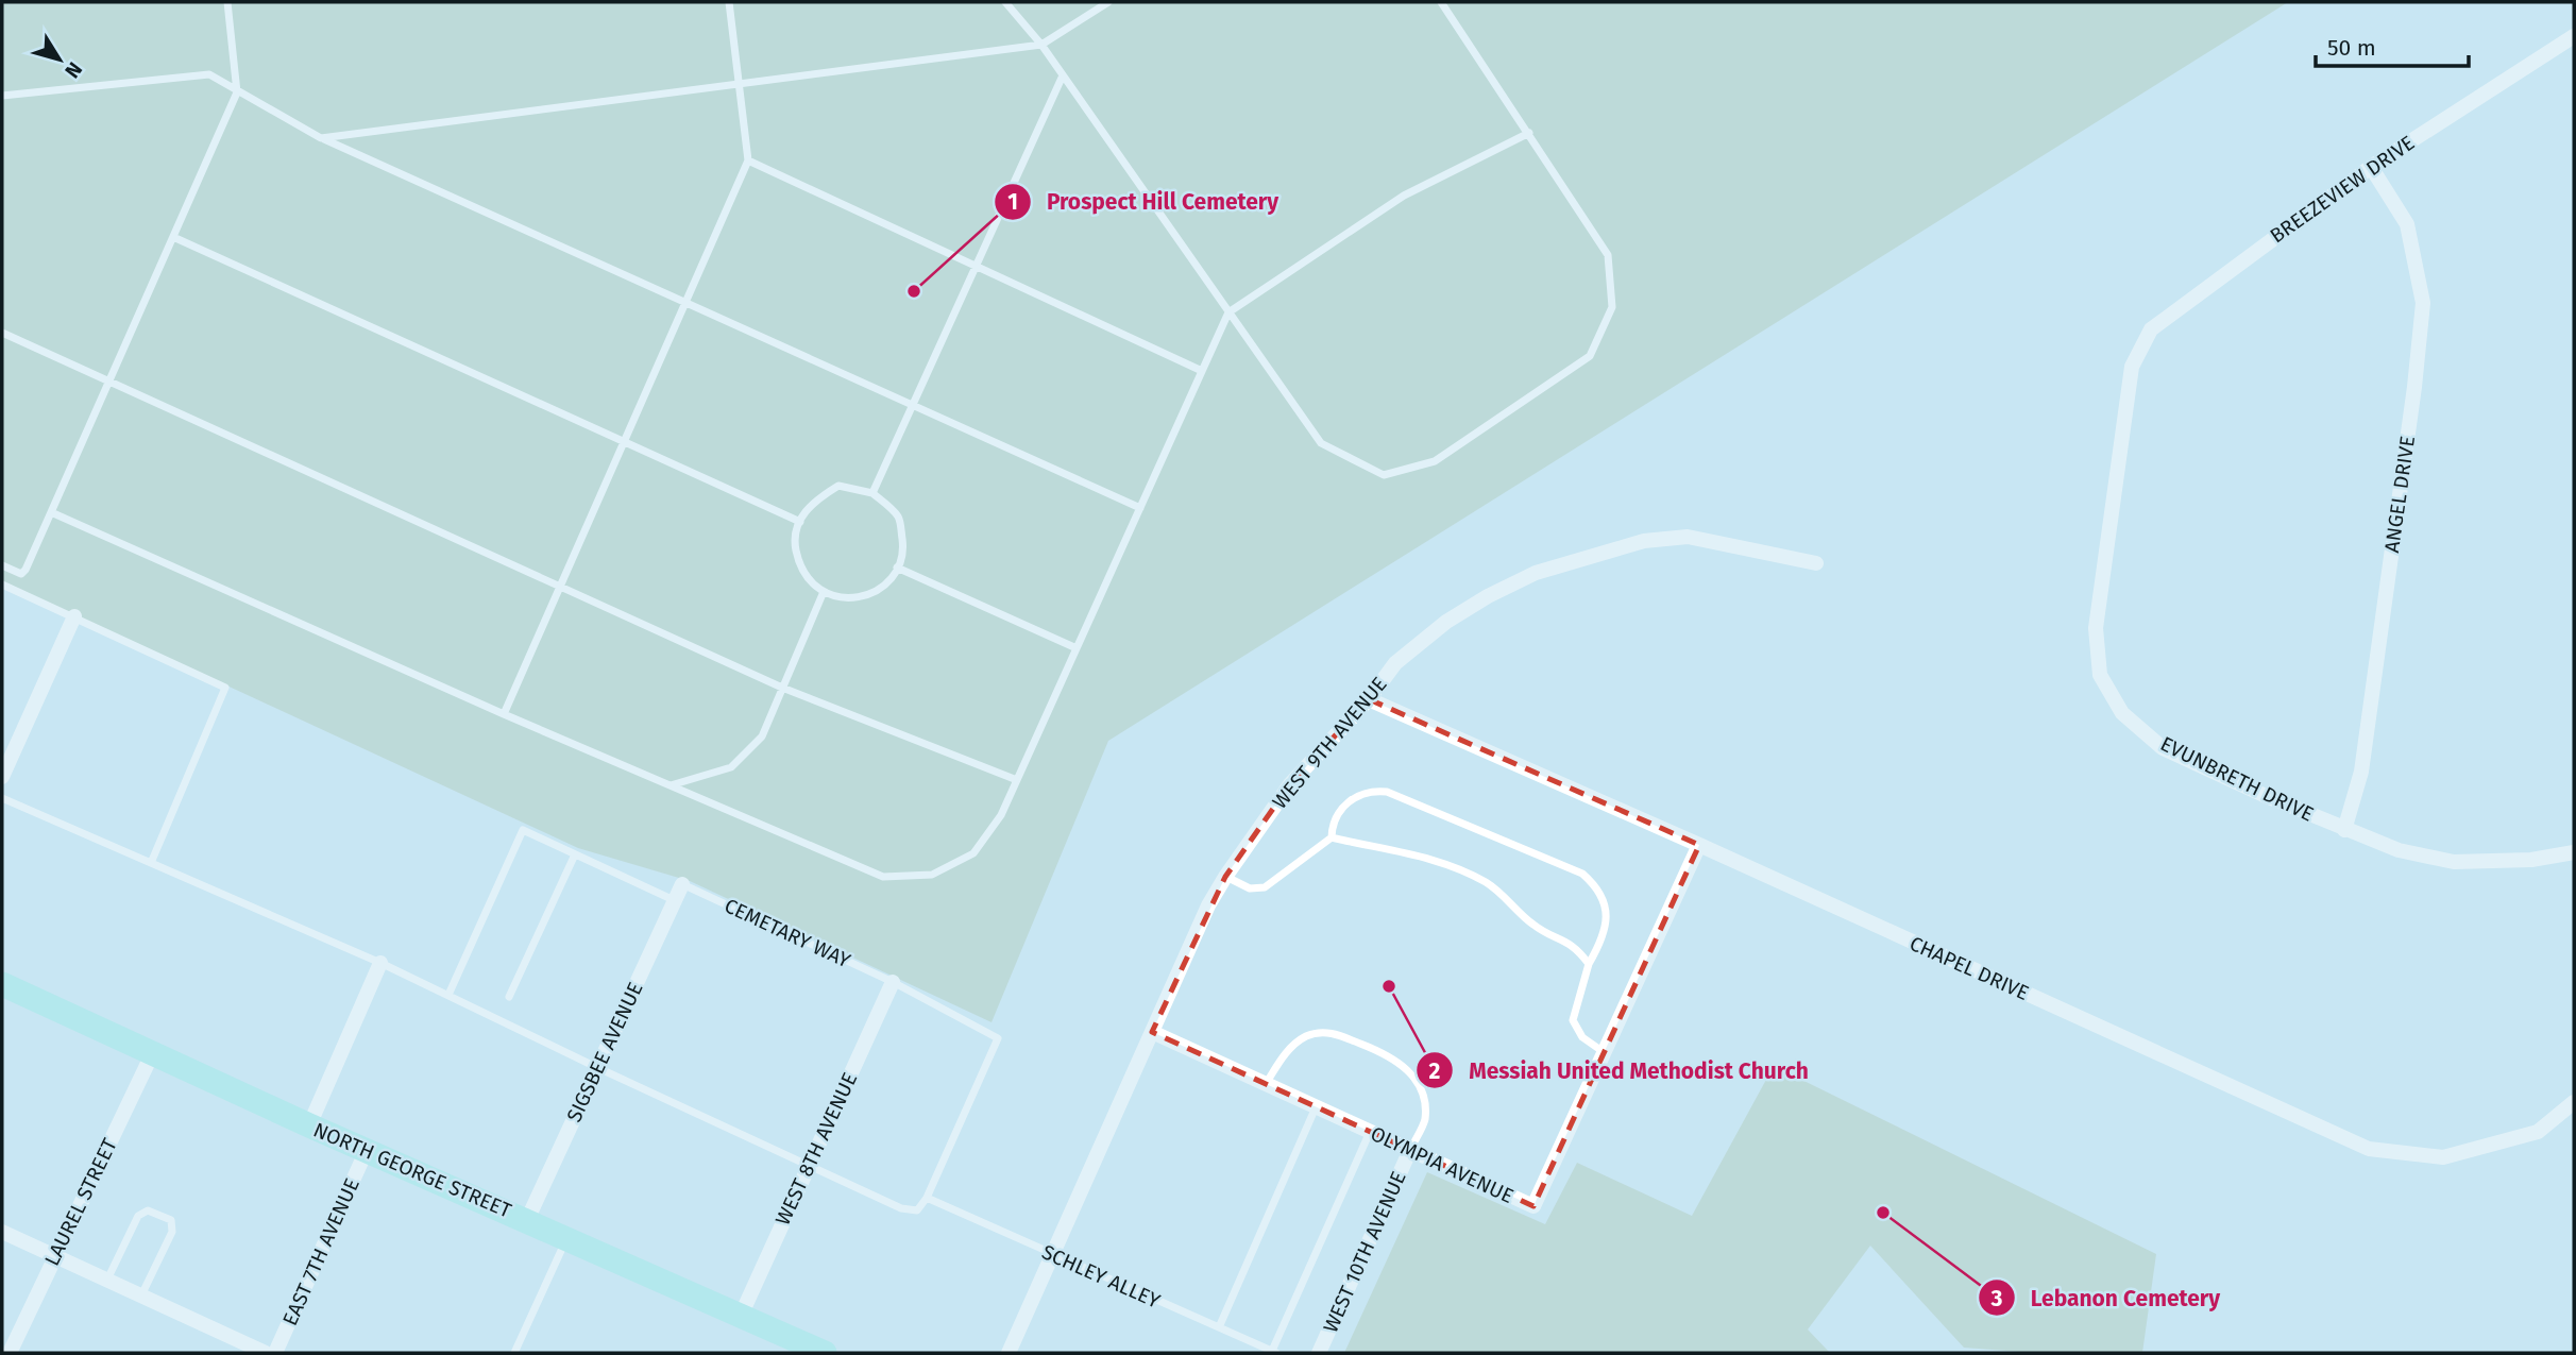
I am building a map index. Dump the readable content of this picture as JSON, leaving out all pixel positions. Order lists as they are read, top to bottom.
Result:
{
  "streets": {
    "main road": ["NORTH GEORGE STREET"],
    "street": [
      "BREEZEVIEW DRIVE",
      "ANGEL DRIVE",
      "WEST 9TH AVENUE",
      "EVUNBRETH DRIVE",
      "CHAPEL DRIVE",
      "SIGSBEE AVENUE",
      "WEST 8TH AVENUE",
      "OLYMPIA AVENUE",
      "LAUREL STREET",
      "EAST 7TH AVENUE",
      "WEST 10TH AVENUE"
    ],
    "lane": ["CEMETARY WAY", "SCHLEY ALLEY"]
  },
  "crossings": [
    ["BREEZEVIEW DRIVE", "ANGEL DRIVE"],
    ["BREEZEVIEW DRIVE", "EVUNBRETH DRIVE"],
    ["ANGEL DRIVE", "EVUNBRETH DRIVE"],
    ["WEST 9TH AVENUE", "CHAPEL DRIVE"],
    ["WEST 9TH AVENUE", "OLYMPIA AVENUE"],
    ["WEST 9TH AVENUE", "SCHLEY ALLEY"],
    ["CEMETARY WAY", "SIGSBEE AVENUE"],
    ["CEMETARY WAY", "WEST 8TH AVENUE"],
    ["CEMETARY WAY", "SCHLEY ALLEY"],
    ["CHAPEL DRIVE", "OLYMPIA AVENUE"],
    ["SIGSBEE AVENUE", "NORTH GEORGE STREET"],
    ["WEST 8TH AVENUE", "NORTH GEORGE STREET"],
    ["OLYMPIA AVENUE", "WEST 10TH AVENUE"],
    ["NORTH GEORGE STREET", "LAUREL STREET"],
    ["NORTH GEORGE STREET", "EAST 7TH AVENUE"]
  ],
  "places": ["Prospect Hill Cemetery", "Messiah United Methodist Church", "Lebanon Cemetery"],
  "scale_bar": "50 m",
  "north": "bottom right"
}
